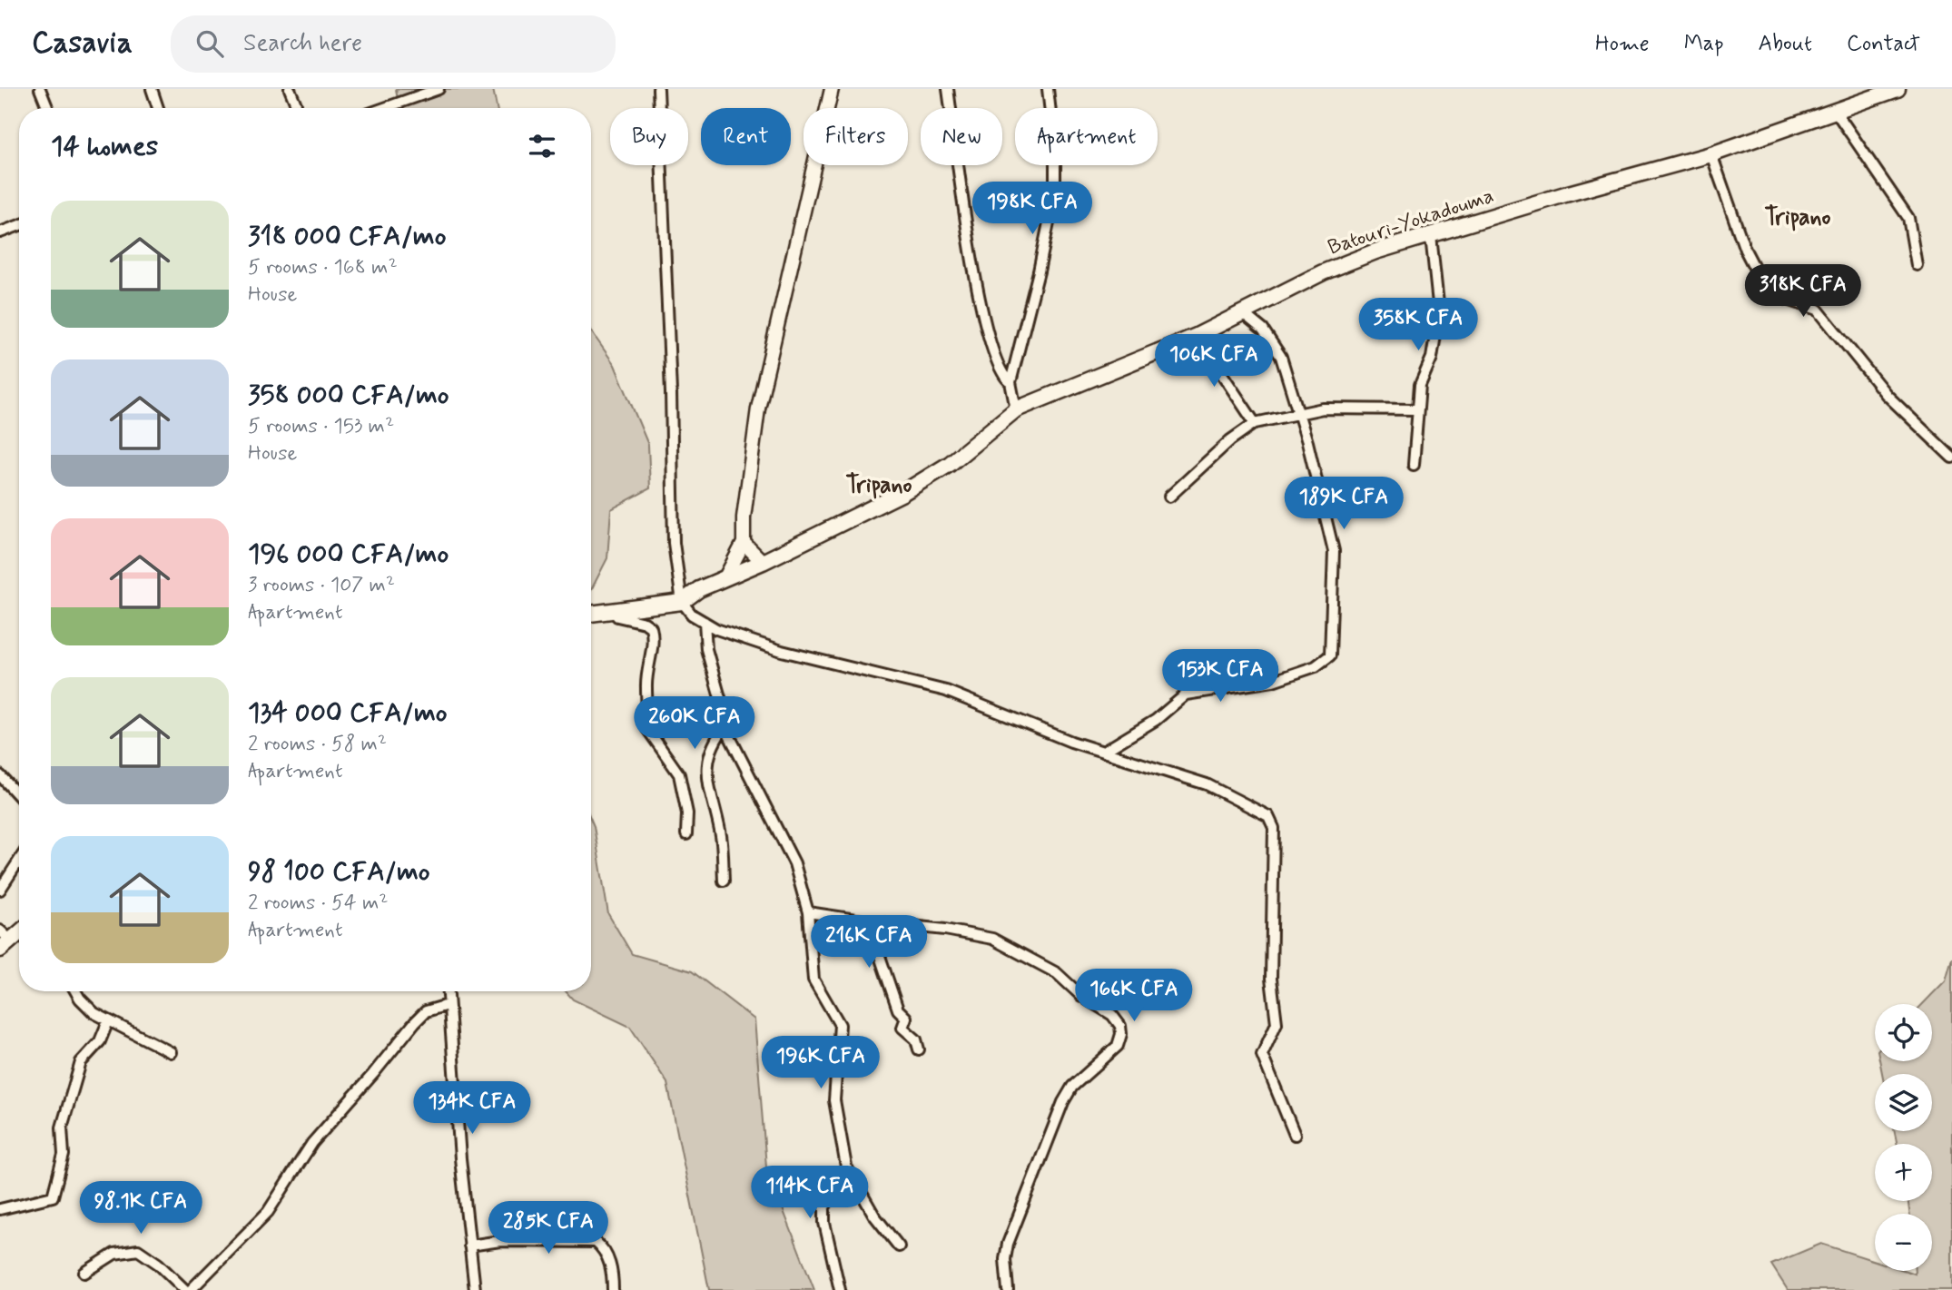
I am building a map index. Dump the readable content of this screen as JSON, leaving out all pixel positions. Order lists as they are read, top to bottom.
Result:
{
  "streets": {
    "highway": ["Batouri-Yokadouma"]
  },
  "districts": ["Tripano", "Tripano"],
  "page": {
    "header": "Casavia",
    "search": "Search here",
    "nav": [
      "Home",
      "Map",
      "About",
      "Contact"
    ],
    "chip": [
      "Buy",
      "Rent",
      "Filters",
      "New",
      "Apartment"
    ],
    "heading": "14 homes",
    "price": [
      "198K CFA",
      "318K CFA",
      "358K CFA",
      "106K CFA",
      "189K CFA",
      "153K CFA",
      "260K CFA",
      "216K CFA",
      "166K CFA",
      "196K CFA",
      "134K CFA",
      "114K CFA",
      "98.1K CFA",
      "285K CFA"
    ],
    "list": [
      {
        "name": "318 000 CFA/mo",
        "note": "5 rooms · 168 m² · House"
      },
      {
        "name": "358 000 CFA/mo",
        "note": "5 rooms · 153 m² · House"
      },
      {
        "name": "196 000 CFA/mo",
        "note": "3 rooms · 107 m² · Apartment"
      },
      {
        "name": "134 000 CFA/mo",
        "note": "2 rooms · 58 m² · Apartment"
      },
      {
        "name": "98 100 CFA/mo",
        "note": "2 rooms · 54 m² · Apartment"
      }
    ],
    "map_buttons": ["+", "−"]
  }
}
